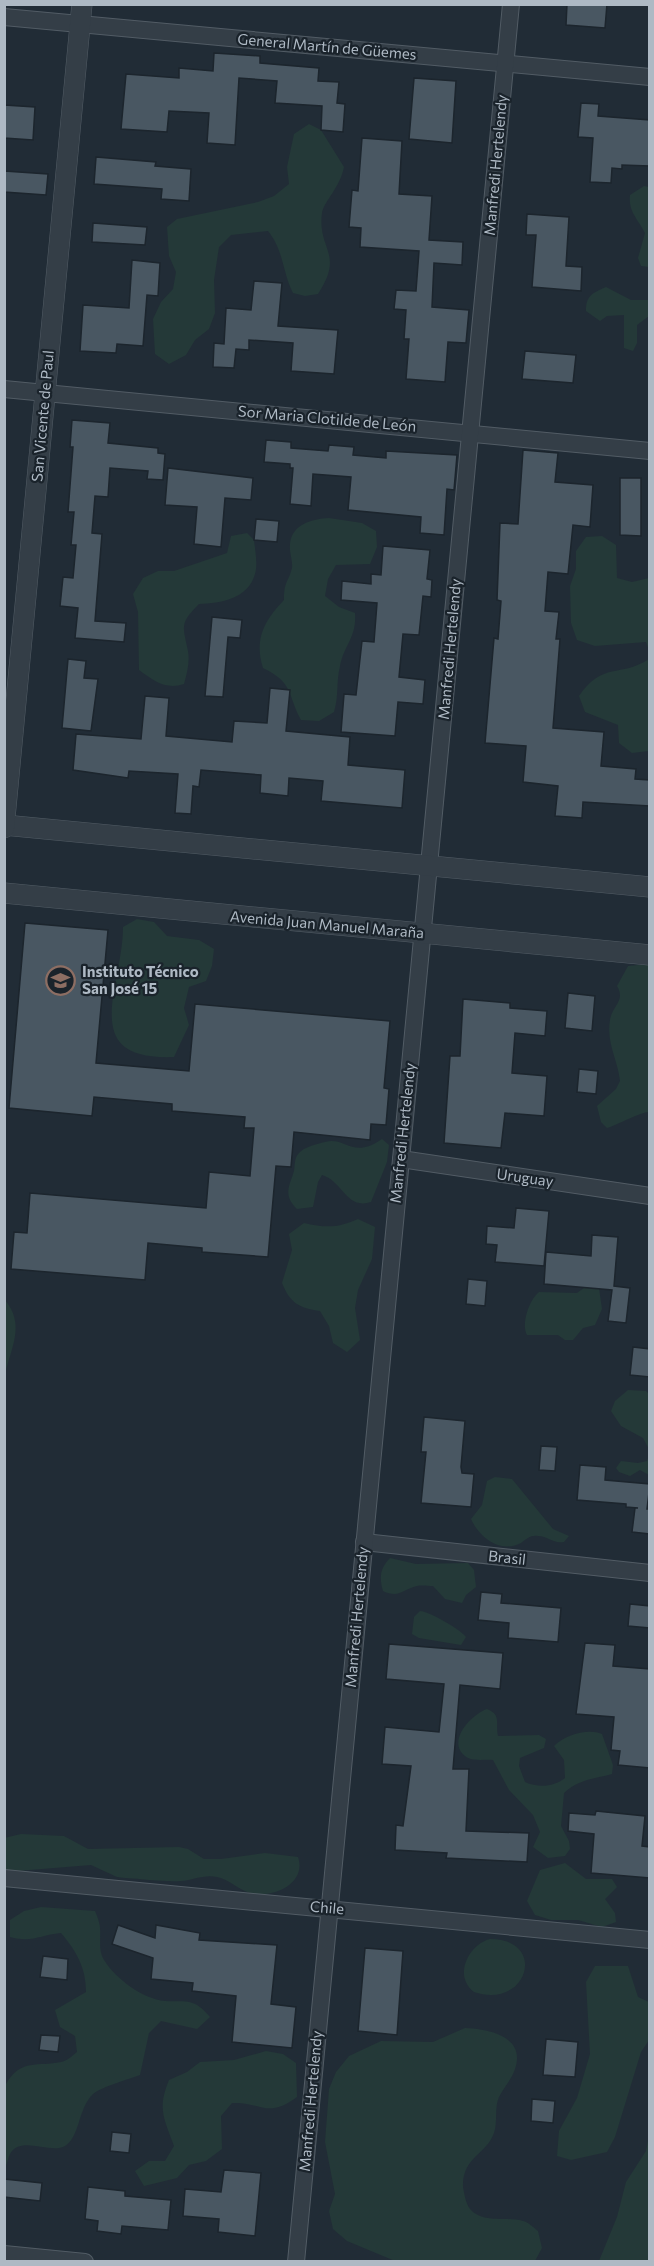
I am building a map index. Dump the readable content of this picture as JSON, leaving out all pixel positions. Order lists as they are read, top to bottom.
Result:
{
  "streets": {
    "street": [
      "General Martín de Güemes",
      "Manfredi Hertelendy",
      "San Vicente de Paul",
      "Sor Maria Clotilde de León",
      "Avenida Juan Manuel Maraña",
      "Uruguay",
      "Brasil",
      "Chile"
    ]
  },
  "crossings": [
    ["General Martín de Güemes", "Manfredi Hertelendy"],
    ["General Martín de Güemes", "San Vicente de Paul"],
    ["Manfredi Hertelendy", "Sor Maria Clotilde de León"],
    ["Manfredi Hertelendy", "Avenida Juan Manuel Maraña"],
    ["Manfredi Hertelendy", "Uruguay"],
    ["Manfredi Hertelendy", "Brasil"],
    ["Manfredi Hertelendy", "Chile"],
    ["San Vicente de Paul", "Sor Maria Clotilde de León"]
  ],
  "places": {
    "school or university": ["Instituto Técnico San José 15"]
  }
}
